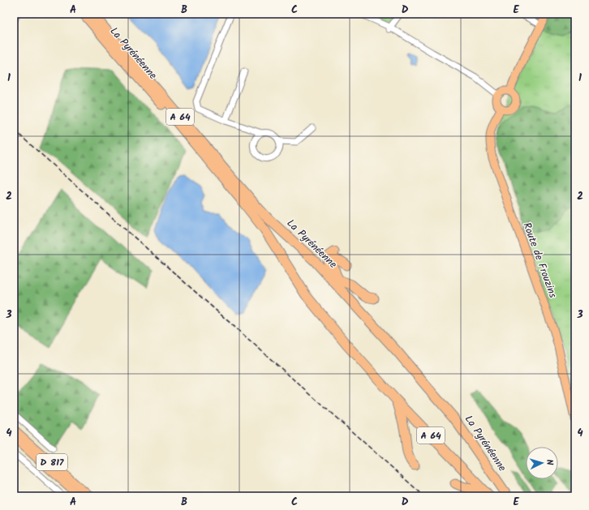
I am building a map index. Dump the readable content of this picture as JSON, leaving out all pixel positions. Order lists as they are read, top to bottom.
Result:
{
  "streets": {
    "highway": ["La Pyrénéenne", "A 64"],
    "main road": ["Route de Frouzins", "D 817"]
  },
  "north": "right",
  "grid": {
    "columns": [
      "A",
      "B",
      "C",
      "D",
      "E"
    ],
    "rows": [
      "1",
      "2",
      "3",
      "4"
    ]
  }
}
